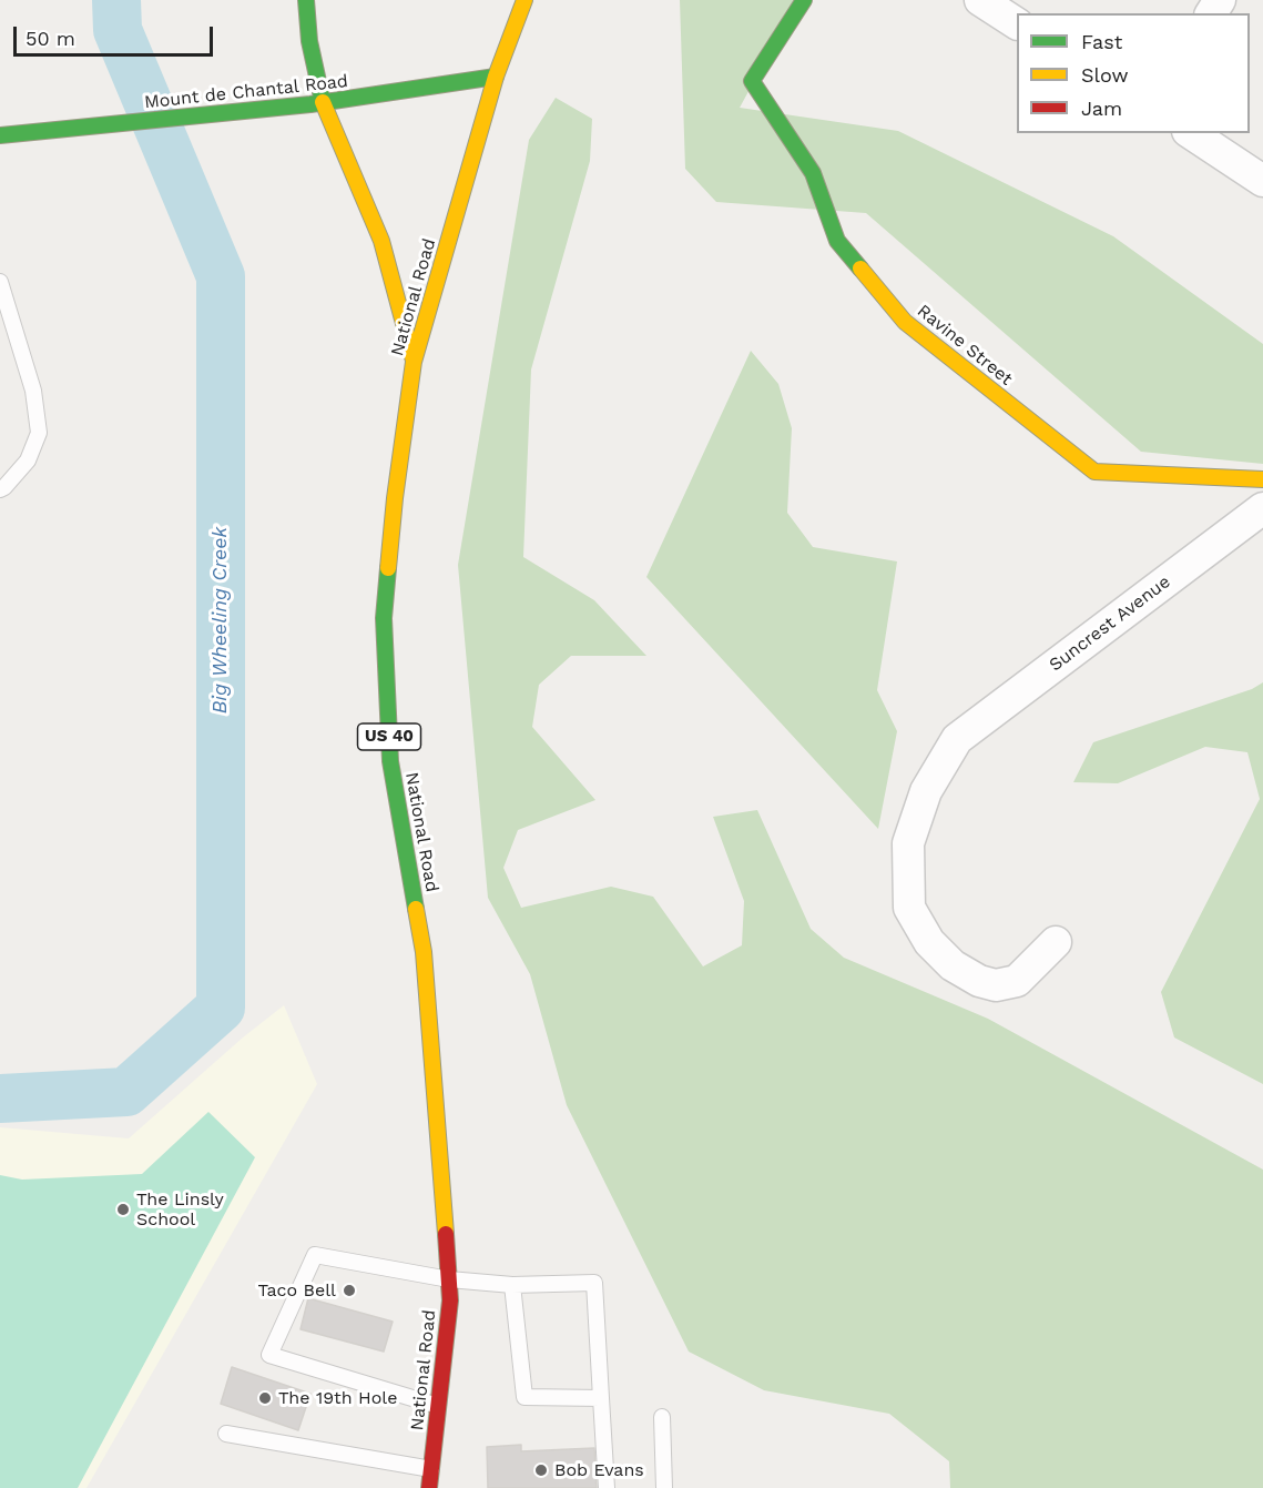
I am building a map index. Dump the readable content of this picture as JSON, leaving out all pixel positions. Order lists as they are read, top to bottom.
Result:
{
  "streets": {
    "main road": [
      "Mount de Chantal Road",
      "National Road",
      "Ravine Street",
      "US 40"
    ],
    "street": ["Suncrest Avenue"]
  },
  "crossings": [
    ["Mount de Chantal Road", "National Road"]
  ],
  "water": ["Big Wheeling Creek"],
  "places": [
    "The Linsly School",
    "Taco Bell",
    "The 19th Hole",
    "Bob Evans"
  ],
  "legend": ["Fast", "Slow", "Jam"],
  "scale_bar": "50 m"
}
